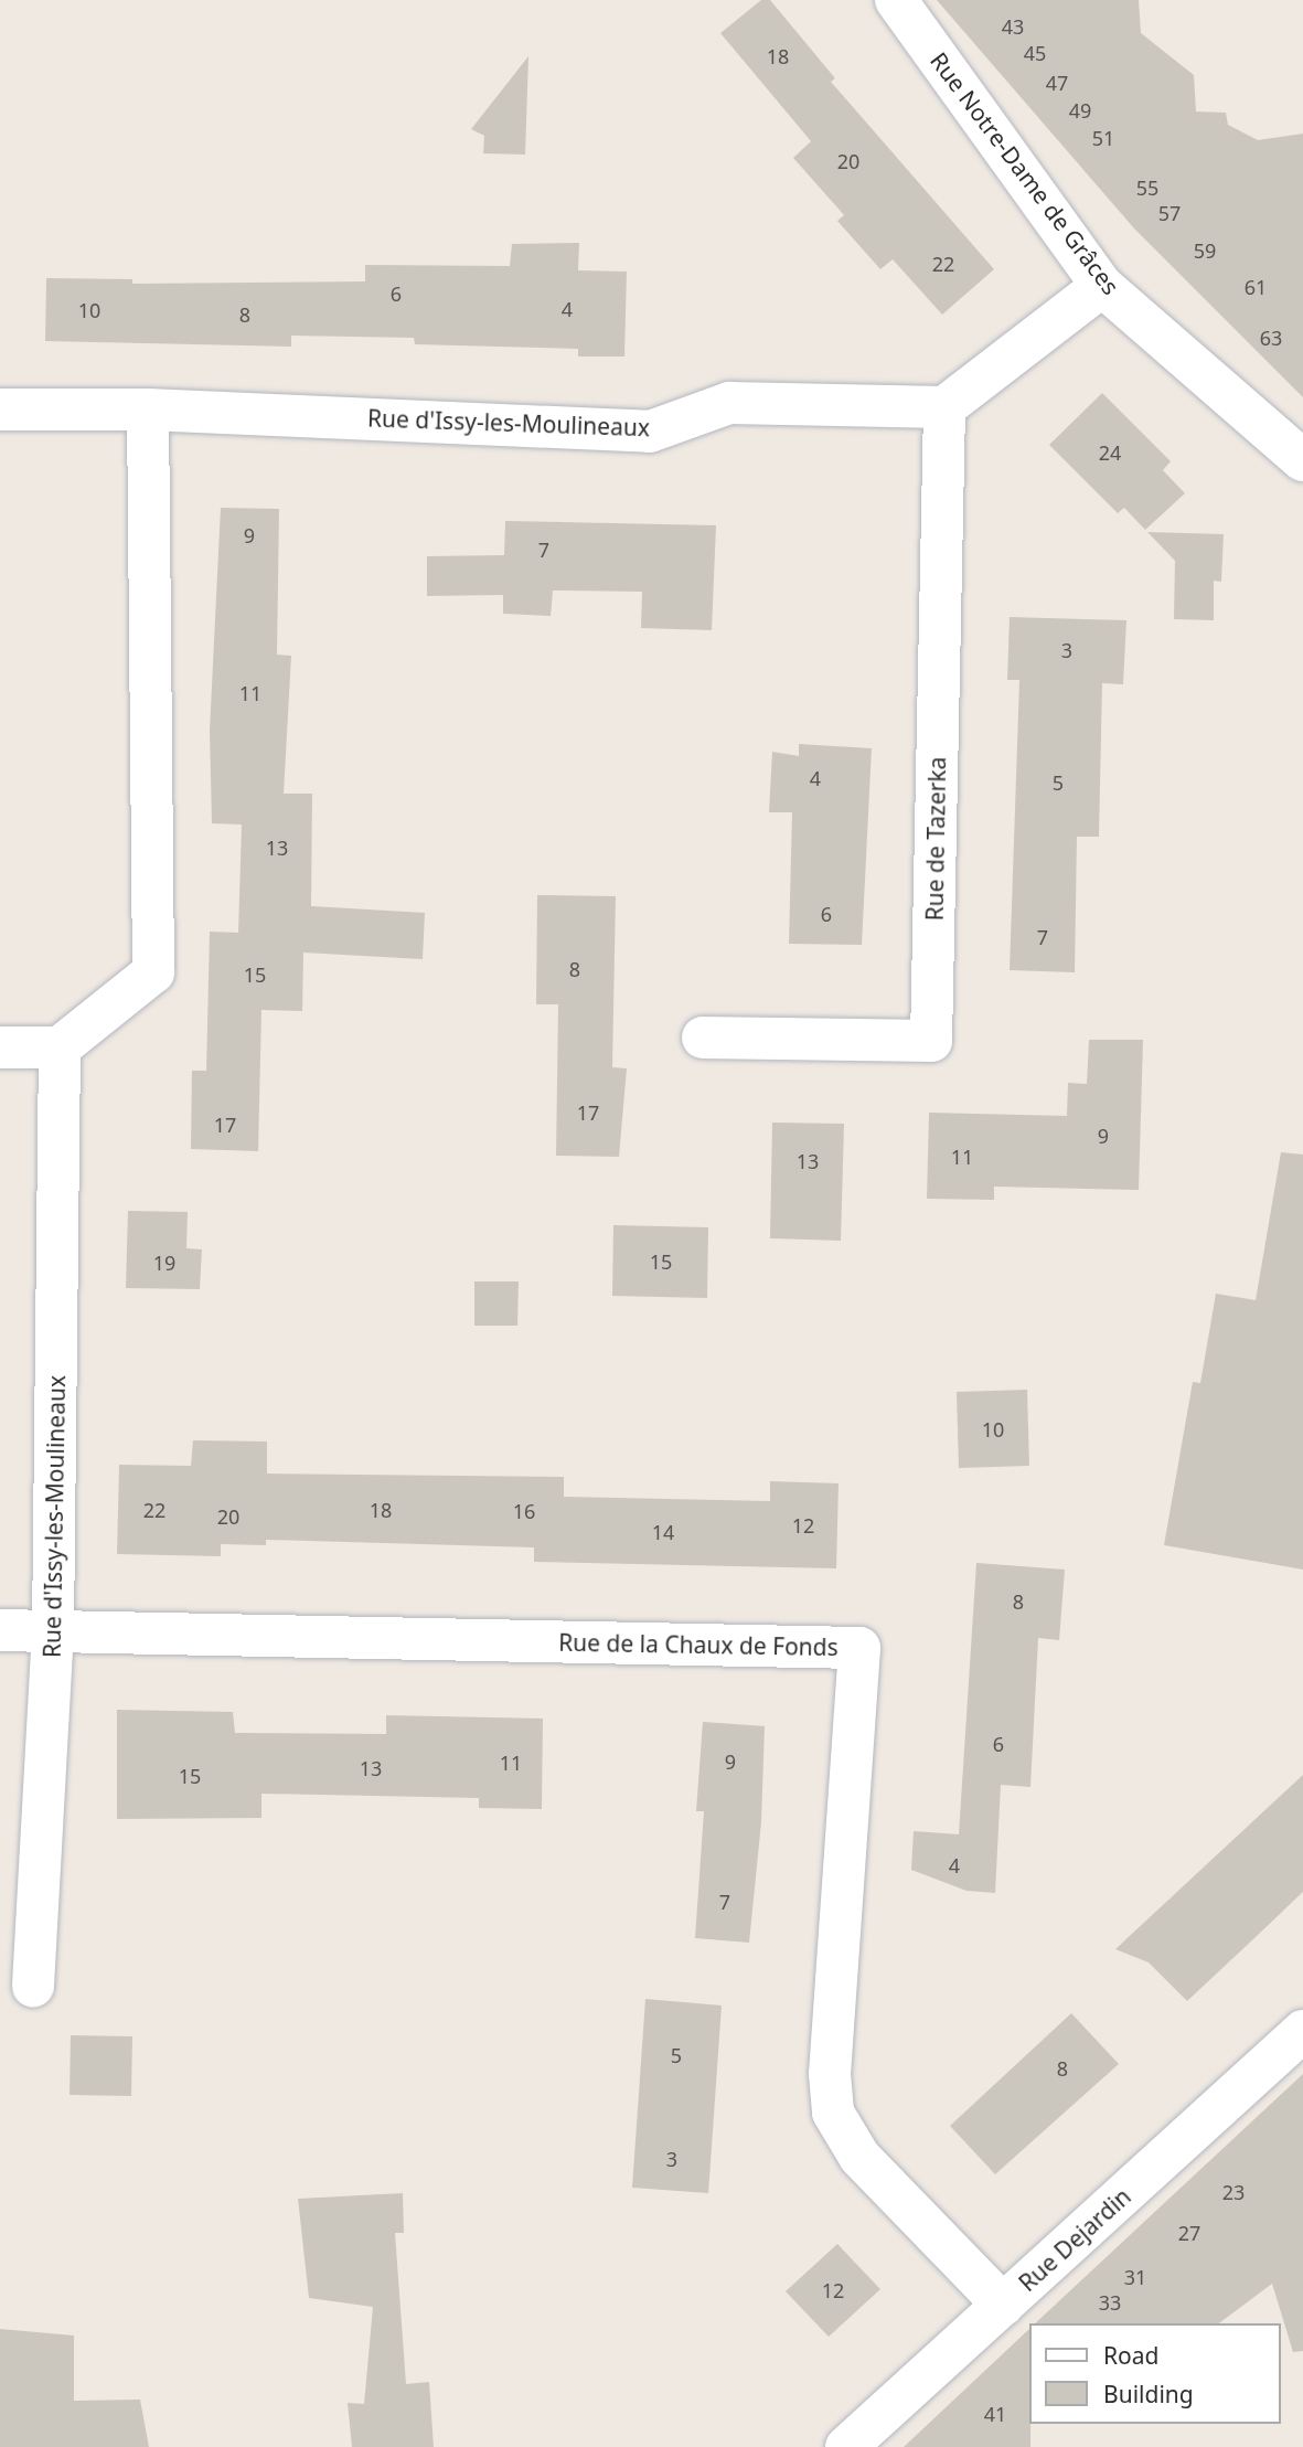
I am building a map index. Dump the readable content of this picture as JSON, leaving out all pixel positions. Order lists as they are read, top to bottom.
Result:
{
  "streets": {
    "street": [
      "Rue Notre-Dame de Grâces",
      "Rue d'Issy-les-Moulineaux",
      "Rue de Tazerka",
      "Rue de la Chaux de Fonds",
      "Rue Dejardin"
    ]
  },
  "crossings": [
    ["Rue d'Issy-les-Moulineaux", "Rue de Tazerka"],
    ["Rue d'Issy-les-Moulineaux", "Rue de la Chaux de Fonds"],
    ["Rue de la Chaux de Fonds", "Rue Dejardin"]
  ],
  "house_numbers": [
    "43",
    "45",
    "18",
    "47",
    "49",
    "51",
    "20",
    "55",
    "57",
    "59",
    "22",
    "61",
    "6",
    "4",
    "10",
    "8",
    "63",
    "24",
    "9",
    "7",
    "3",
    "11",
    "4",
    "5",
    "13",
    "6",
    "7",
    "8",
    "15",
    "17",
    "17",
    "9",
    "11",
    "13",
    "15",
    "19",
    "10",
    "22",
    "18",
    "16",
    "20",
    "12",
    "14",
    "8",
    "6",
    "9",
    "11",
    "13",
    "15",
    "4",
    "7",
    "5",
    "8",
    "3",
    "23",
    "27",
    "31",
    "12",
    "33",
    "41"
  ],
  "legend": ["Road", "Building"]
}
